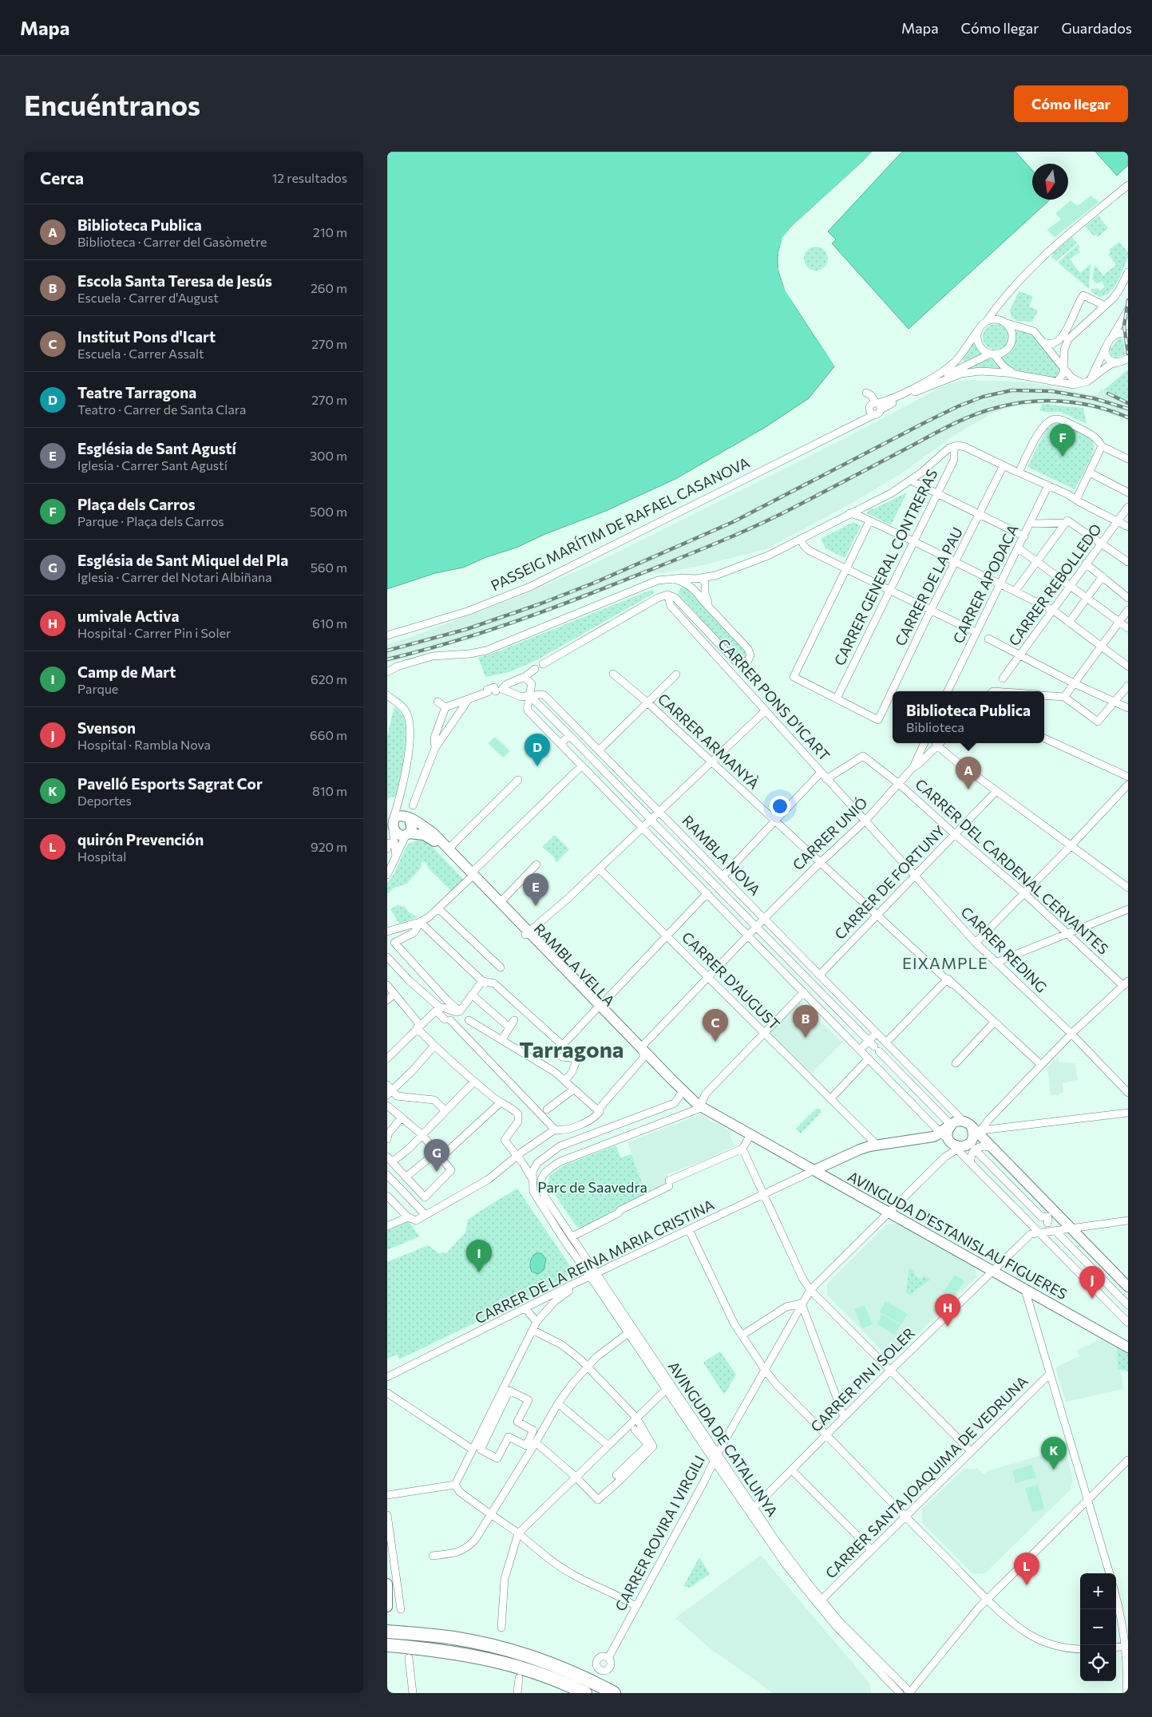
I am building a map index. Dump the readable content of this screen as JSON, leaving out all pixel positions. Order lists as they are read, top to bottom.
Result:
{
  "streets": {
    "main road": ["RAMBLA NOVA", "RAMBLA VELLA", "AVINGUDA D'ESTANISLAU FIGUERES"],
    "street": [
      "PASSEIG MARÍTIM DE RAFAEL CASANOVA",
      "CARRER GENERAL CONTRERAS",
      "CARRER APODACA",
      "CARRER REBOLLEDO",
      "CARRER DE LA PAU",
      "CARRER PONS D'ICART",
      "CARRER ARMANYÀ",
      "CARRER UNIÓ",
      "CARRER DEL CARDENAL CERVANTES",
      "CARRER DE FORTUNY",
      "CARRER REDING",
      "CARRER D'AUGUST",
      "CARRER DE LA REINA MARIA CRISTINA",
      "CARRER PIN I SOLER",
      "AVINGUDA DE CATALUNYA",
      "CARRER SANTA JOAQUIMA DE VEDRUNA",
      "CARRER ROVIRA I VIRGILI"
    ]
  },
  "crossings": [
    ["CARRER GENERAL CONTRERAS", "CARRER DE LA PAU"],
    ["CARRER PONS D'ICART", "CARRER UNIÓ"],
    ["CARRER PONS D'ICART", "CARRER DEL CARDENAL CERVANTES"],
    ["CARRER PONS D'ICART", "CARRER REDING"],
    ["CARRER ARMANYÀ", "CARRER UNIÓ"],
    ["CARRER ARMANYÀ", "CARRER DE FORTUNY"],
    ["CARRER UNIÓ", "RAMBLA NOVA"],
    ["CARRER UNIÓ", "CARRER DEL CARDENAL CERVANTES"],
    ["CARRER UNIÓ", "CARRER REDING"],
    ["CARRER UNIÓ", "RAMBLA VELLA"],
    ["CARRER UNIÓ", "CARRER D'AUGUST"],
    ["RAMBLA NOVA", "CARRER DE FORTUNY"],
    ["CARRER DEL CARDENAL CERVANTES", "CARRER DE FORTUNY"],
    ["CARRER DE FORTUNY", "CARRER REDING"],
    ["RAMBLA VELLA", "AVINGUDA D'ESTANISLAU FIGUERES"],
    ["RAMBLA VELLA", "AVINGUDA DE CATALUNYA"],
    ["AVINGUDA D'ESTANISLAU FIGUERES", "CARRER DE LA REINA MARIA CRISTINA"],
    ["AVINGUDA D'ESTANISLAU FIGUERES", "CARRER PIN I SOLER"],
    ["AVINGUDA D'ESTANISLAU FIGUERES", "AVINGUDA DE CATALUNYA"],
    ["AVINGUDA D'ESTANISLAU FIGUERES", "CARRER ROVIRA I VIRGILI"],
    ["CARRER DE LA REINA MARIA CRISTINA", "AVINGUDA DE CATALUNYA"],
    ["CARRER PIN I SOLER", "AVINGUDA DE CATALUNYA"],
    ["AVINGUDA DE CATALUNYA", "CARRER SANTA JOAQUIMA DE VEDRUNA"],
    ["AVINGUDA DE CATALUNYA", "CARRER ROVIRA I VIRGILI"]
  ],
  "districts": ["EIXAMPLE", "Tarragona"],
  "parks": ["Parc de Saavedra"],
  "north": "bottom",
  "page": {
    "header": "Mapa",
    "nav": ["Mapa", "Cómo llegar", "Guardados"],
    "buttons": "Cómo llegar",
    "title": "Encuéntranos",
    "heading": ["Cerca", "12 resultados"],
    "list": [
      {
        "mark": "A",
        "name": "Biblioteca Publica",
        "note": "Biblioteca · Carrer del Gasòmetre",
        "value": "210 m"
      },
      {
        "mark": "B",
        "name": "Escola Santa Teresa de Jesús",
        "note": "Escuela · Carrer d'August",
        "value": "260 m"
      },
      {
        "mark": "C",
        "name": "Institut Pons d'Icart",
        "note": "Escuela · Carrer Assalt",
        "value": "270 m"
      },
      {
        "mark": "D",
        "name": "Teatre Tarragona",
        "note": "Teatro · Carrer de Santa Clara",
        "value": "270 m"
      },
      {
        "mark": "E",
        "name": "Església de Sant Agustí",
        "note": "Iglesia · Carrer Sant Agustí",
        "value": "300 m"
      },
      {
        "mark": "F",
        "name": "Plaça dels Carros",
        "note": "Parque · Plaça dels Carros",
        "value": "500 m"
      },
      {
        "mark": "G",
        "name": "Església de Sant Miquel del Pla",
        "note": "Iglesia · Carrer del Notari Albiñana",
        "value": "560 m"
      },
      {
        "mark": "H",
        "name": "umivale Activa",
        "note": "Hospital · Carrer Pin i Soler",
        "value": "610 m"
      },
      {
        "mark": "I",
        "name": "Camp de Mart",
        "note": "Parque",
        "value": "620 m"
      },
      {
        "mark": "J",
        "name": "Svenson",
        "note": "Hospital · Rambla Nova",
        "value": "660 m"
      },
      {
        "mark": "K",
        "name": "Pavelló Esports Sagrat Cor",
        "note": "Deportes",
        "value": "810 m"
      },
      {
        "mark": "L",
        "name": "quirón Prevención",
        "note": "Hospital",
        "value": "920 m"
      }
    ],
    "pins": [
      "F",
      "D",
      "A",
      "E",
      "B",
      "C",
      "G",
      "I",
      "J",
      "H",
      "K",
      "L"
    ],
    "popup": ["Biblioteca Publica", "Biblioteca"],
    "map_buttons": ["+", "−"]
  }
}
